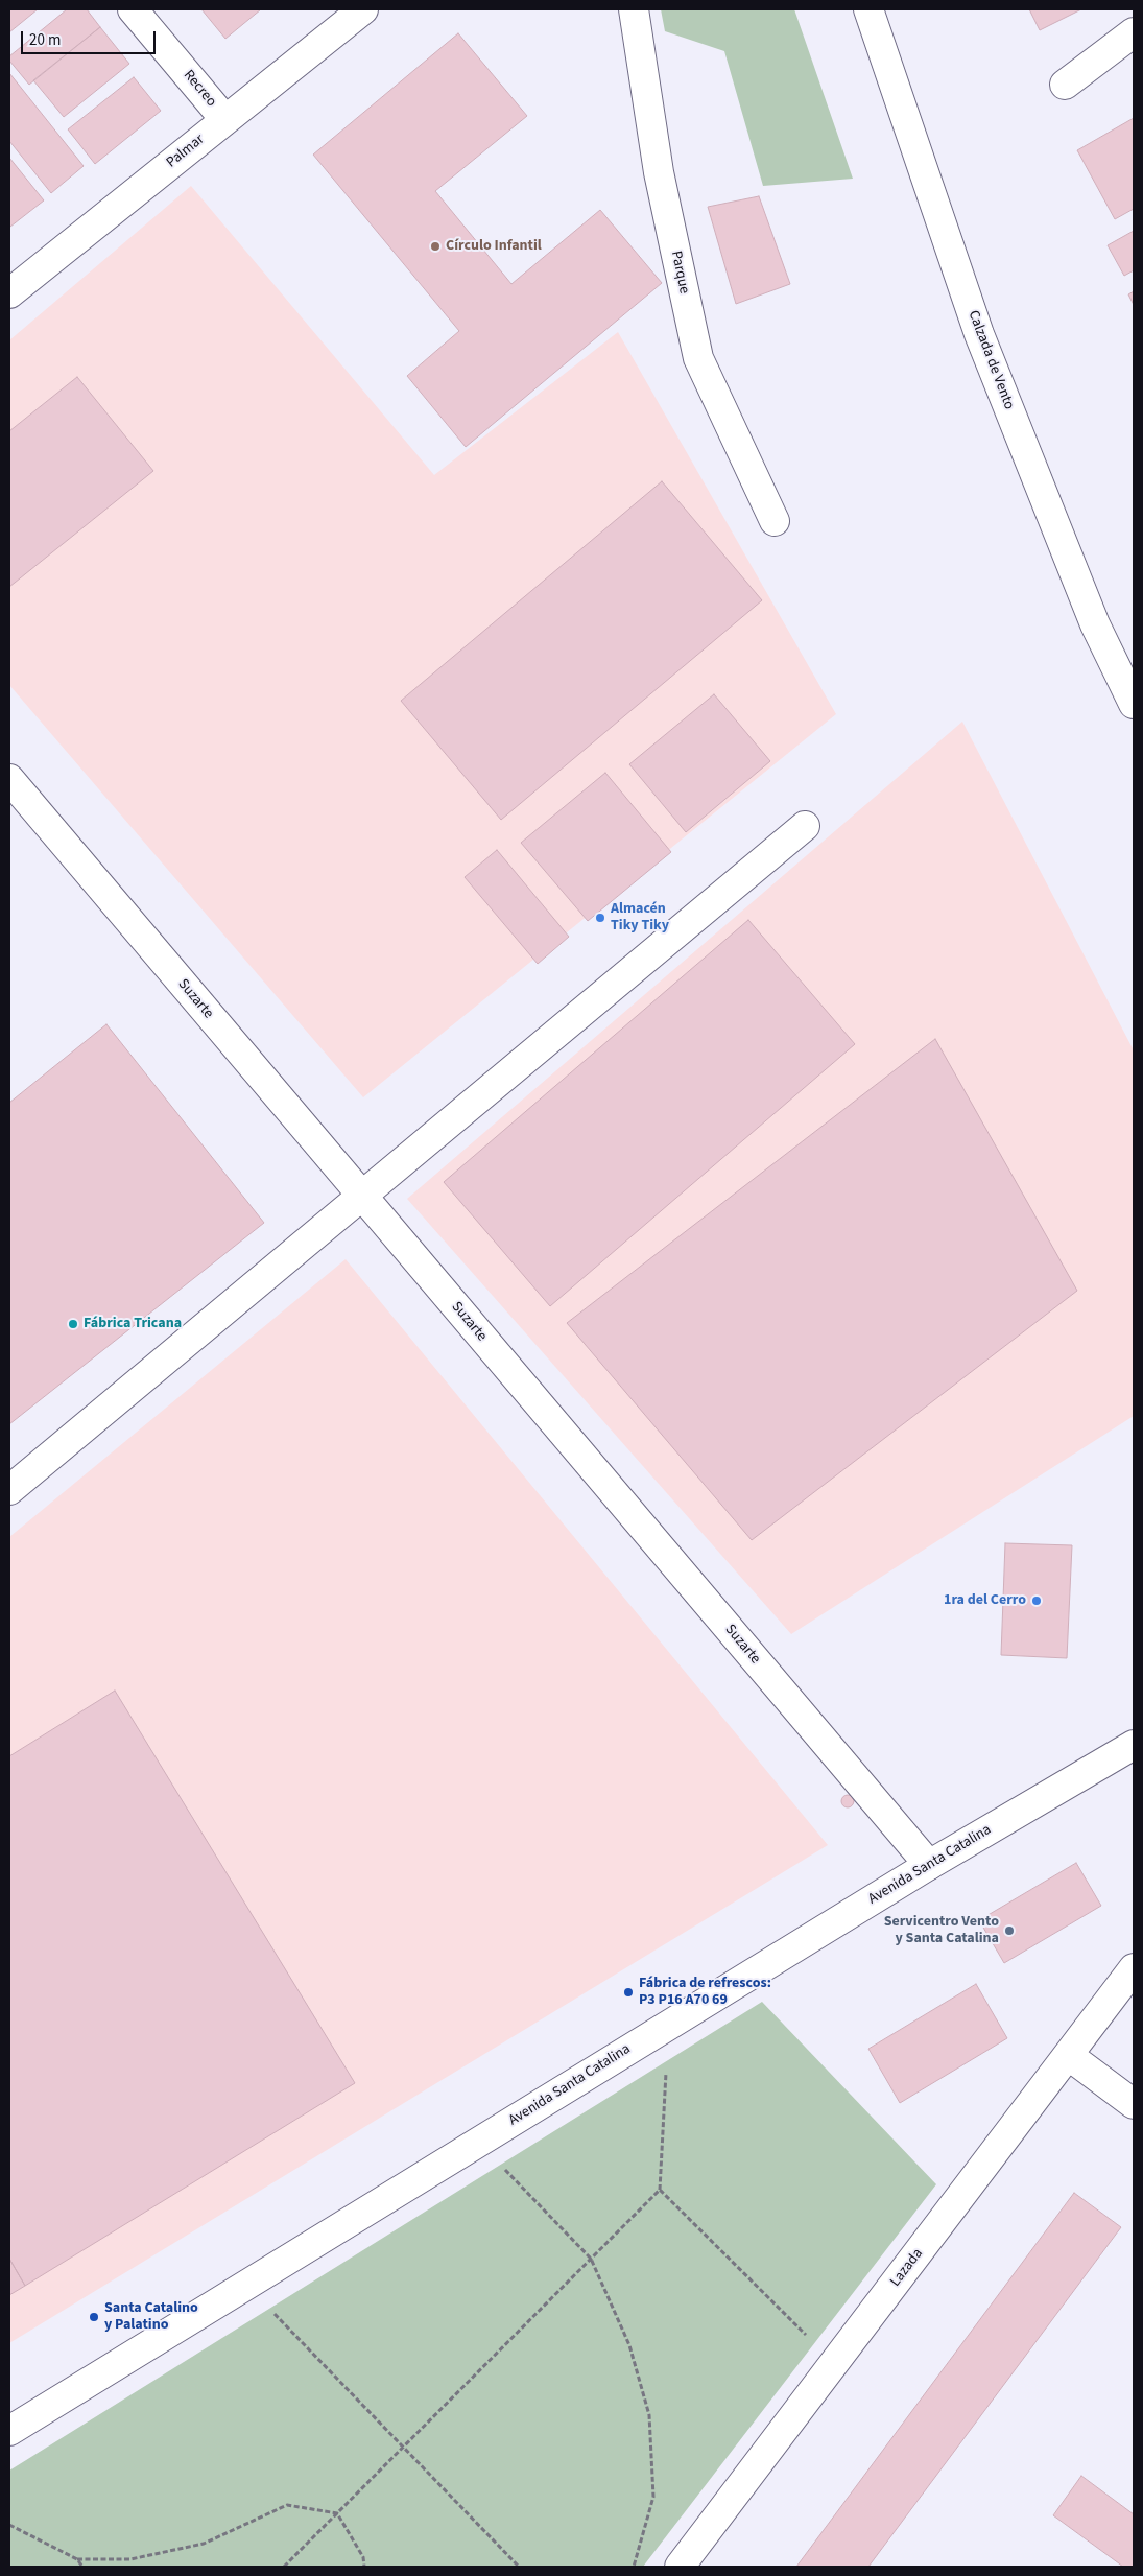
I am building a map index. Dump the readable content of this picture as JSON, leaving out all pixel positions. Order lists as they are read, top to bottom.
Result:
{
  "streets": {
    "street": [
      "Recreo",
      "Palmar",
      "Parque",
      "Calzada de Vento",
      "Suzarte",
      "Avenida Santa Catalina",
      "Lazada"
    ]
  },
  "crossings": [
    ["Recreo", "Palmar"],
    ["Suzarte", "Avenida Santa Catalina"]
  ],
  "places": [
    "Círculo Infantil",
    "Almacén Tiky Tiky",
    "Fábrica Tricana",
    "1ra del Cerro",
    "Servicentro Vento y Santa Catalina",
    "Fábrica de refrescos: P3 P16 A70 69",
    "Santa Catalino y Palatino"
  ],
  "scale_bar": "20 m"
}
